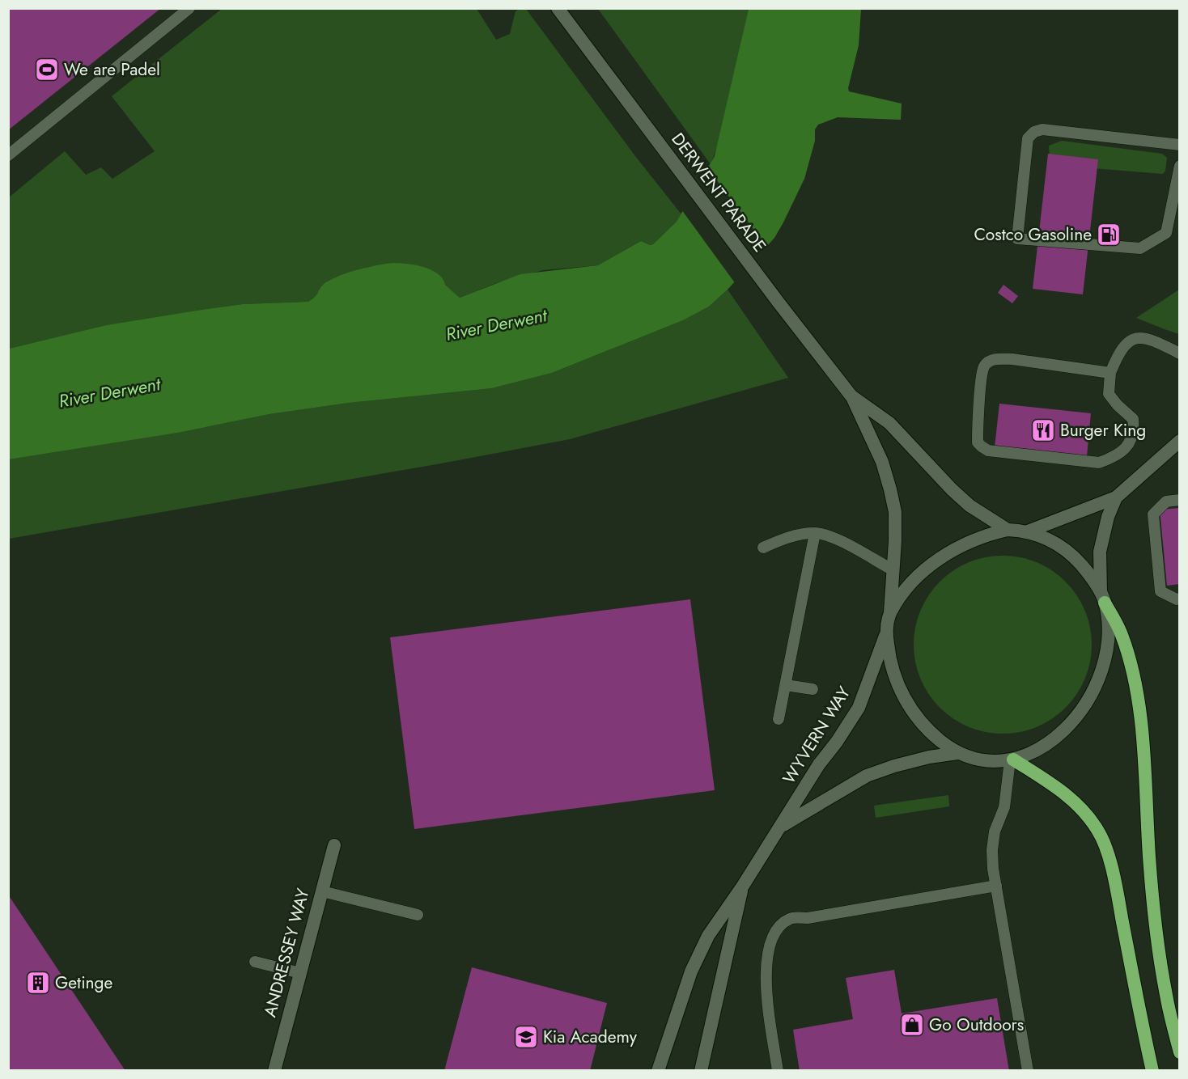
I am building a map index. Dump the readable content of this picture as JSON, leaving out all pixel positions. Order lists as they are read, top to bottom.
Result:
{
  "streets": {
    "street": ["DERWENT PARADE", "WYVERN WAY", "ANDRESSEY WAY"]
  },
  "crossings": [
    ["DERWENT PARADE", "WYVERN WAY"]
  ],
  "water": ["River Derwent"],
  "places": {
    "sports": ["We are Padel"],
    "fuel station": ["Costco Gasoline"],
    "restaurant": ["Burger King"],
    "building": ["Getinge"],
    "shop": ["Go Outdoors"],
    "school or university": ["Kia Academy"]
  }
}
